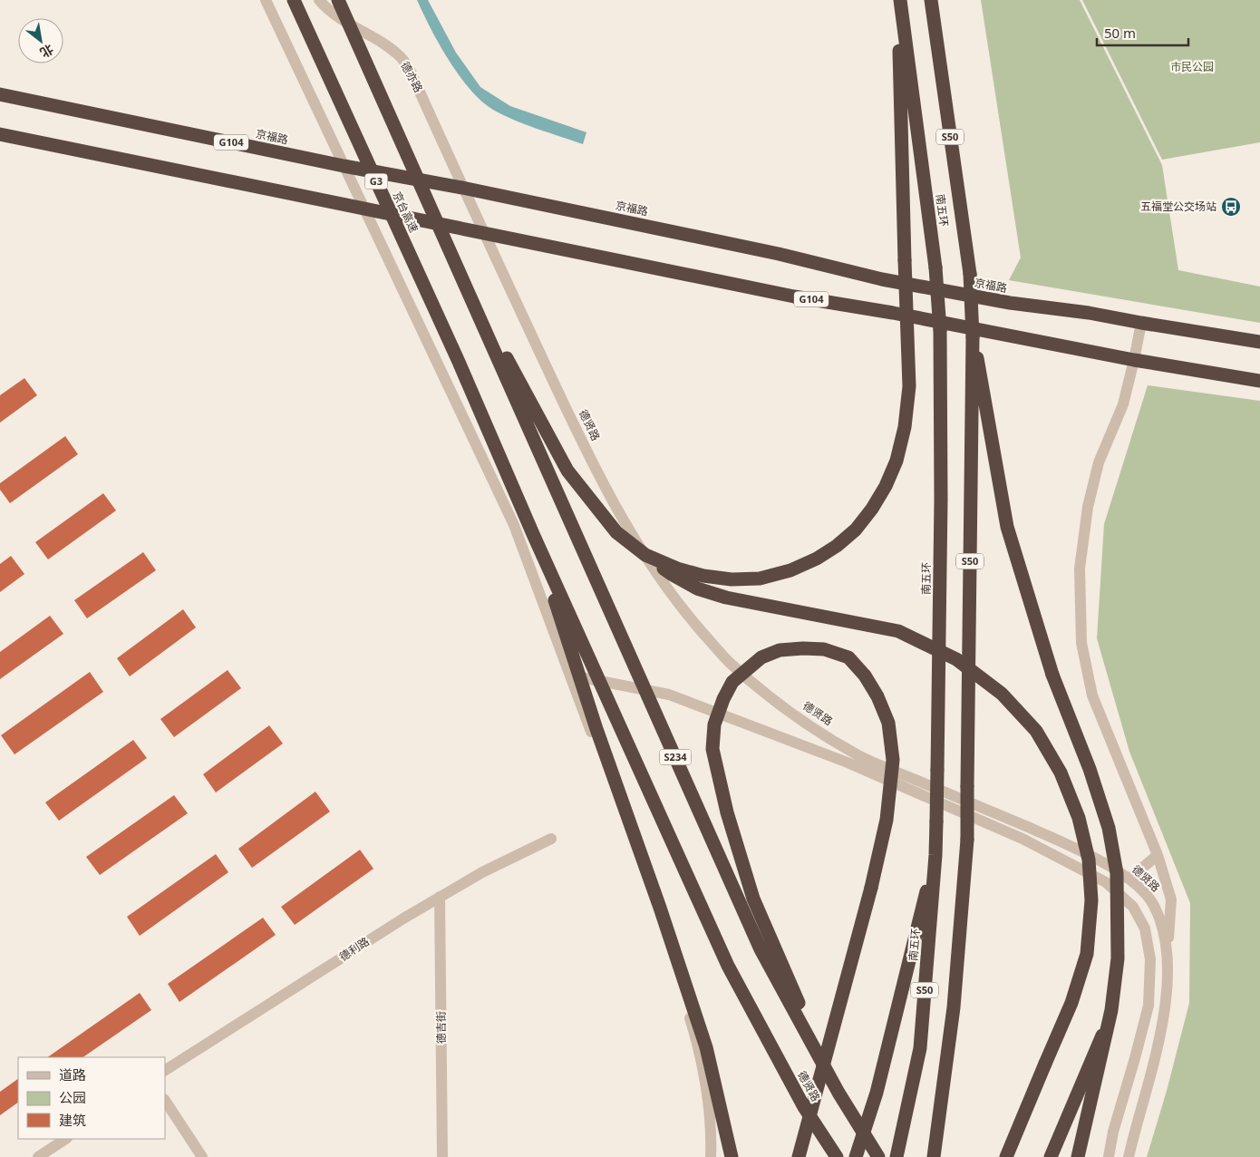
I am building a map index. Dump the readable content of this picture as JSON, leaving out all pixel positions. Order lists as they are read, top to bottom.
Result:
{
  "streets": {
    "highway": [
      "京福路",
      "S50",
      "G104",
      "G3",
      "南五环",
      "京台高速",
      "德贤路",
      "S234"
    ],
    "street": ["德亦路", "德利路", "德吉街"]
  },
  "crossings": [
    ["德亦路", "京福路"],
    ["德亦路", "德贤路"],
    ["京福路", "德贤路"],
    ["G104", "德贤路"],
    ["京台高速", "德贤路"],
    ["德利路", "德吉街"]
  ],
  "parks": ["市民公园"],
  "places": {
    "bus stop": ["五福堂公交场站"]
  },
  "legend": ["道路", "公园", "建筑"],
  "scale_bar": "50 m",
  "north": "bottom right"
}
